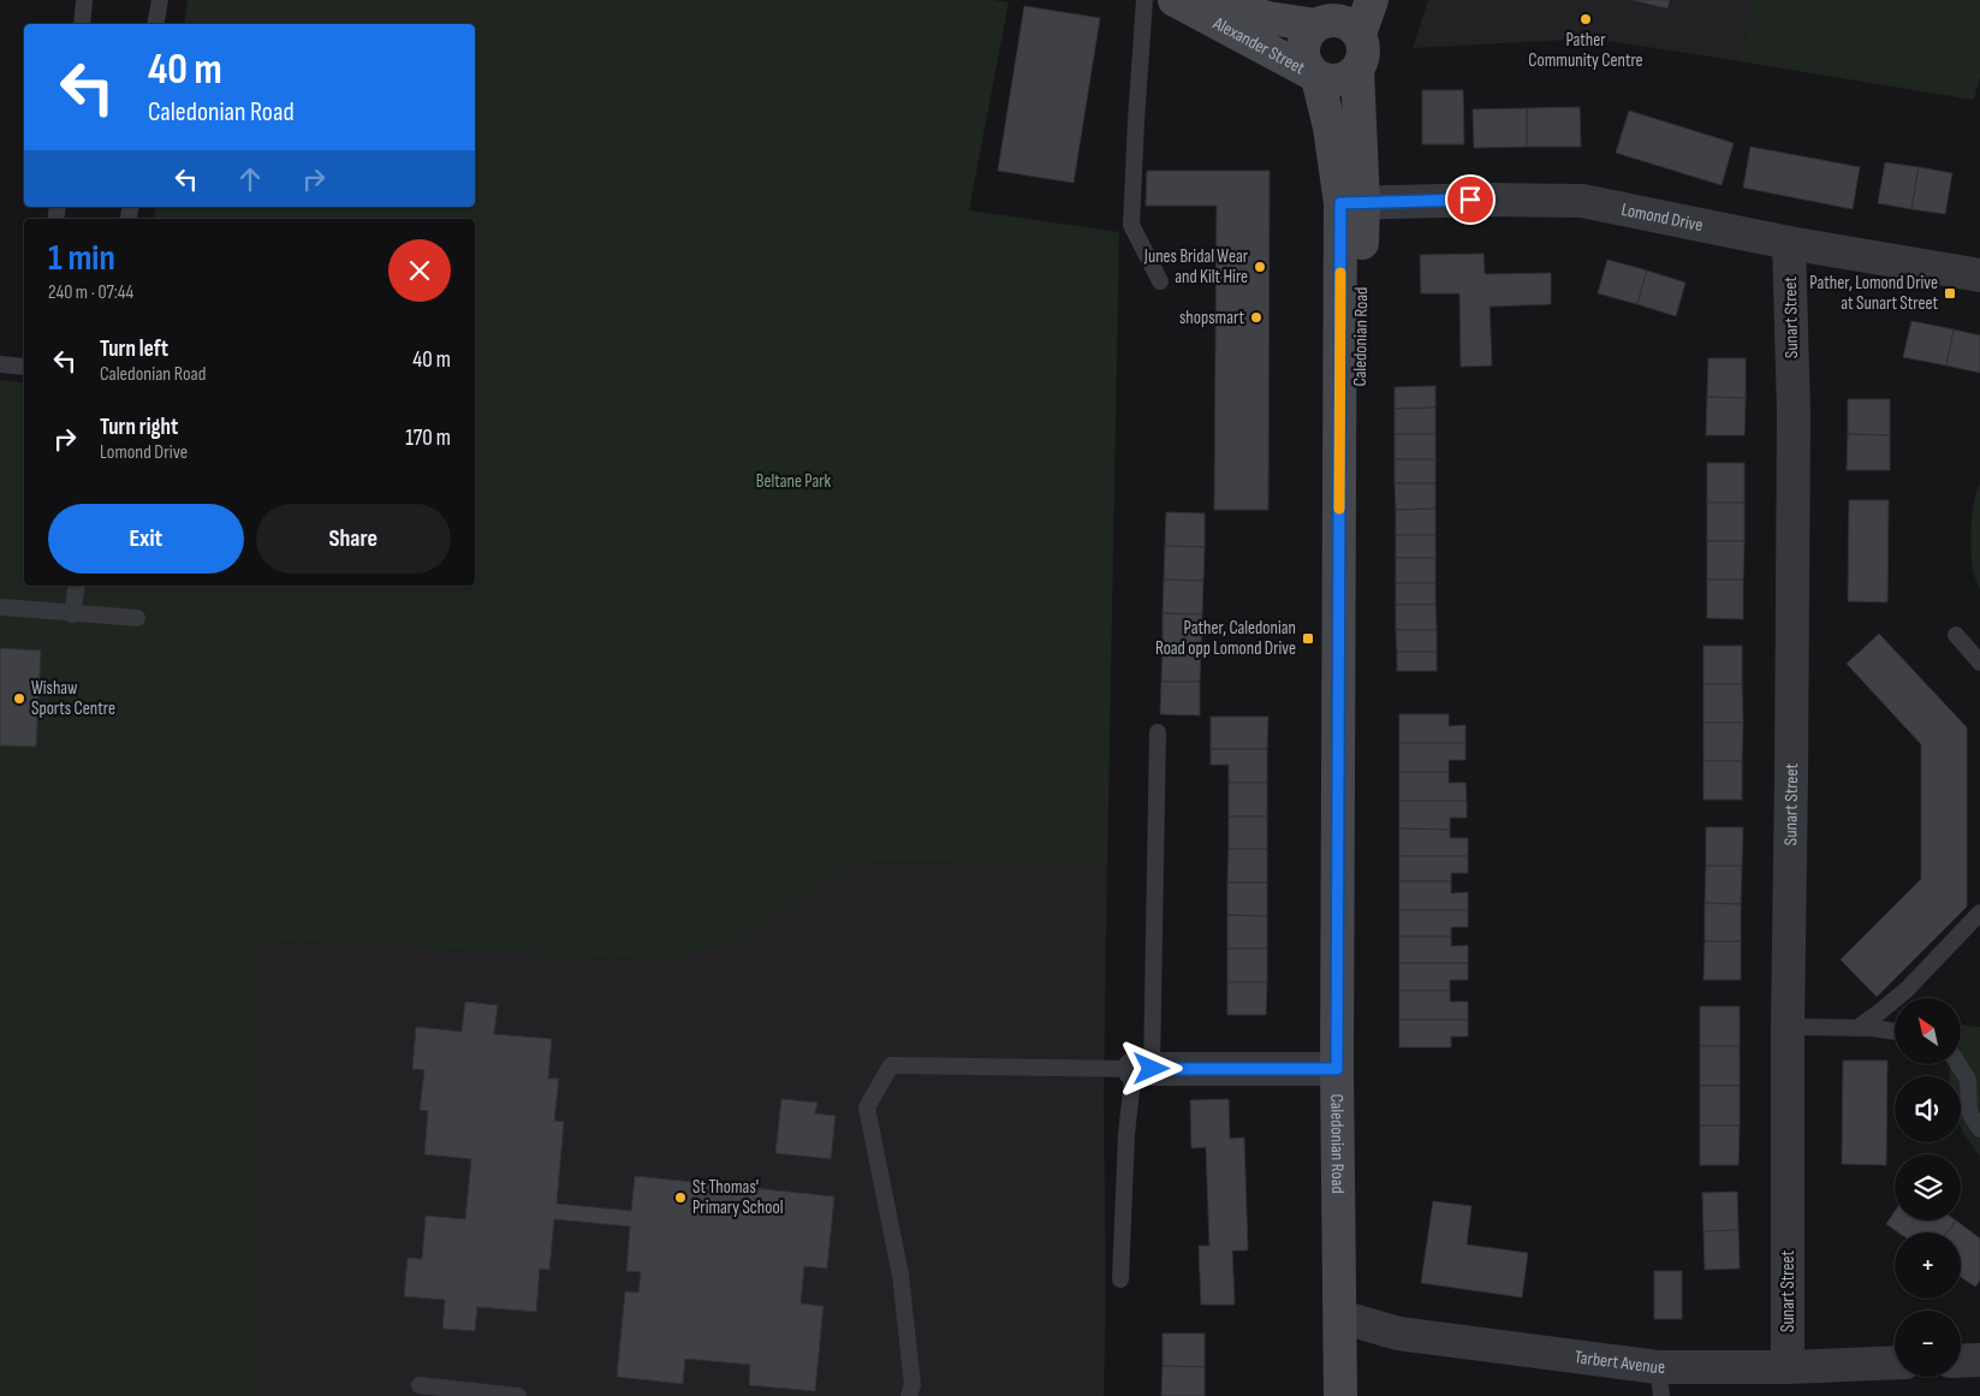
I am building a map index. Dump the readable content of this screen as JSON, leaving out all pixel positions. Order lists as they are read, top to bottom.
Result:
{
  "streets": {
    "main road": ["Alexander Street", "Caledonian Road"],
    "street": ["Lomond Drive", "Sunart Street", "Tarbert Avenue"]
  },
  "crossings": [
    ["Alexander Street", "Caledonian Road"],
    ["Lomond Drive", "Sunart Street"],
    ["Lomond Drive", "Caledonian Road"],
    ["Sunart Street", "Tarbert Avenue"],
    ["Caledonian Road", "Tarbert Avenue"]
  ],
  "parks": ["Beltane Park"],
  "places": {
    "other": [
      "Pather Community Centre",
      "Junes Bridal Wear and Kilt Hire",
      "shopsmart",
      "Wishaw Sports Centre",
      "St Thomas' Primary School"
    ],
    "transit": ["Pather, Lomond Drive at Sunart Street", "Pather, Caledonian Road opp Lomond Drive"]
  },
  "north": "top left",
  "page": {
    "turn": ["40 m", "Caledonian Road"],
    "heading": ["1 min", "240 m · 07:44"],
    "list": [
      {
        "name": "Turn left",
        "note": "Caledonian Road",
        "value": "40 m"
      },
      {
        "name": "Turn right",
        "note": "Lomond Drive",
        "value": "170 m"
      }
    ],
    "buttons": ["Exit", "Share"],
    "map_buttons": ["+", "−"]
  }
}
